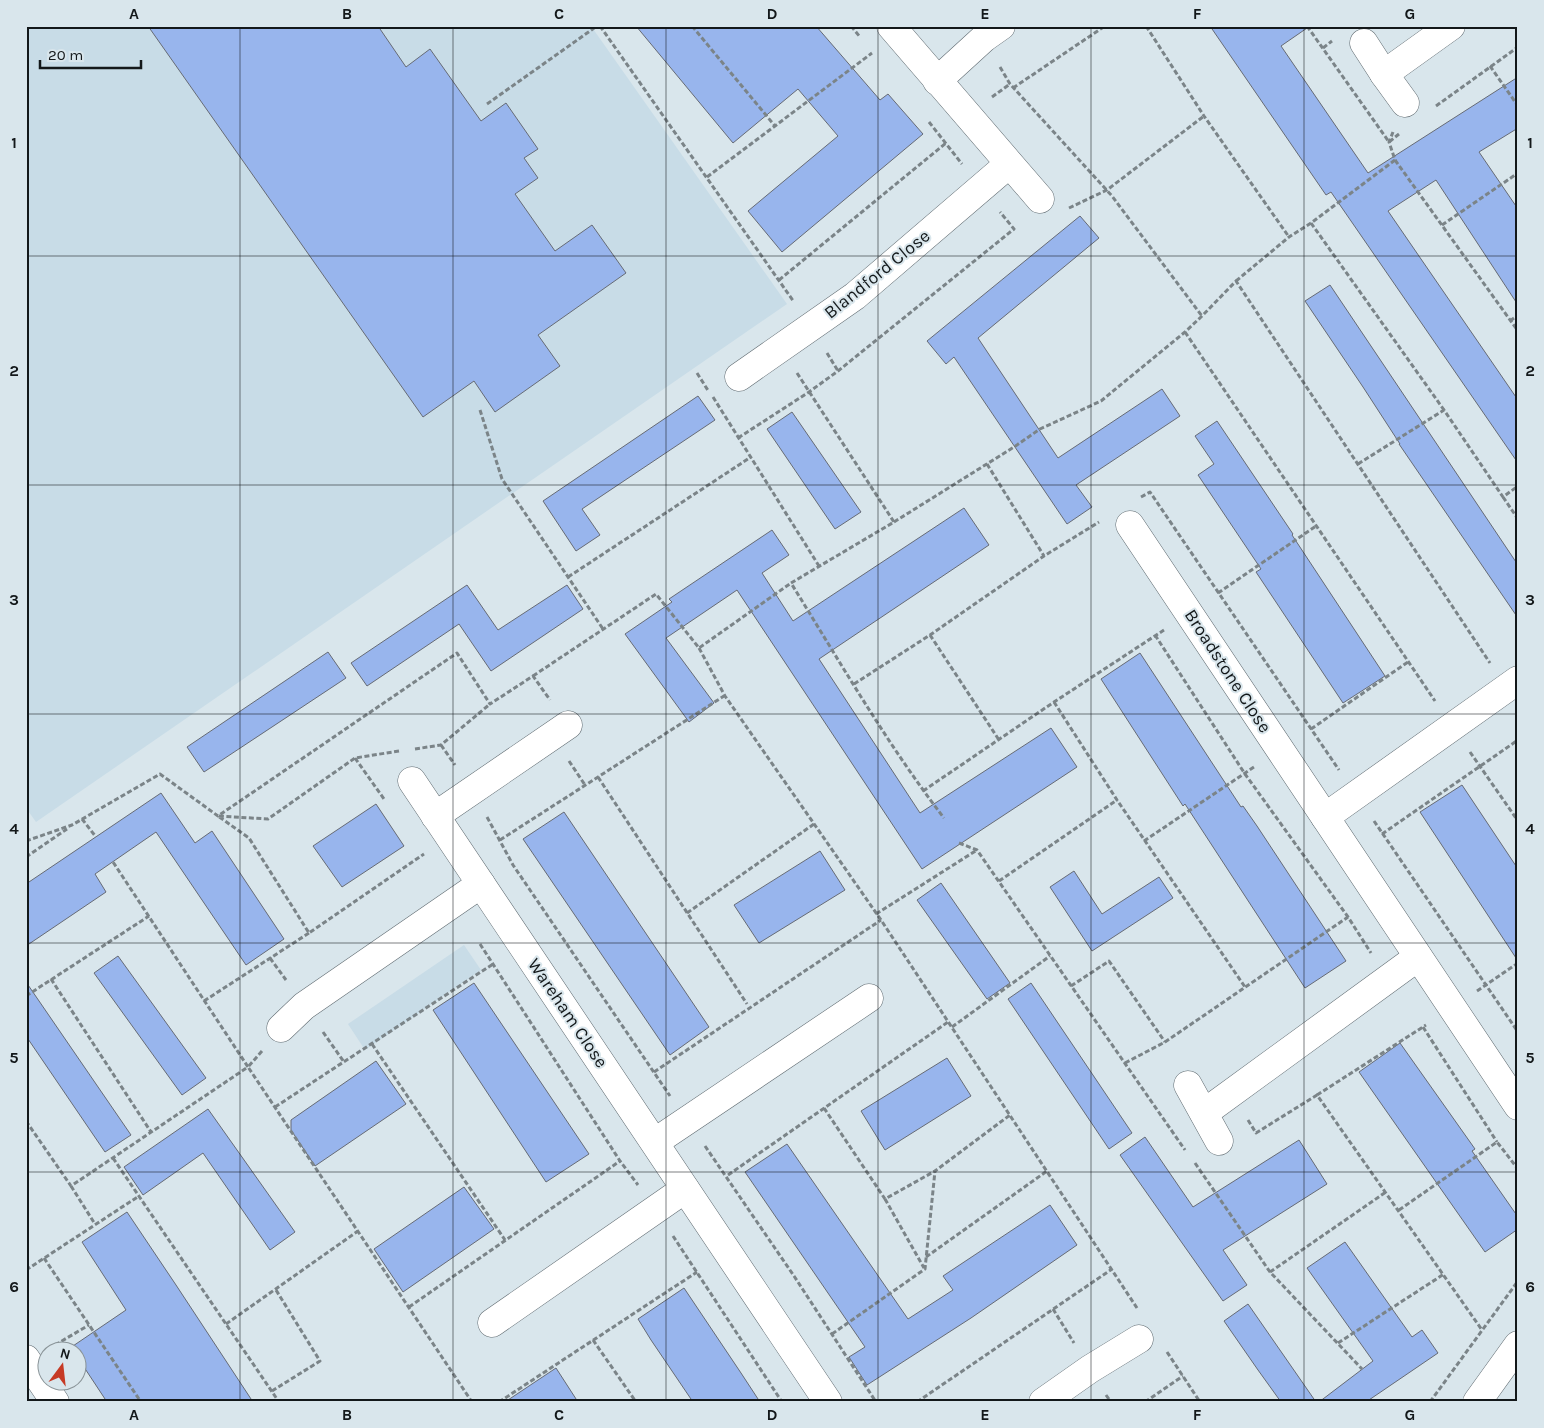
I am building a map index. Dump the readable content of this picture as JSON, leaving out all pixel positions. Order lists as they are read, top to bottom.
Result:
{
  "streets": {
    "street": ["Blandford Close", "Broadstone Close", "Wareham Close"]
  },
  "scale_bar": "20 m",
  "north": "top",
  "grid": {
    "columns": [
      "A",
      "B",
      "C",
      "D",
      "E",
      "F",
      "G"
    ],
    "rows": [
      "1",
      "2",
      "3",
      "4",
      "5",
      "6"
    ]
  }
}
